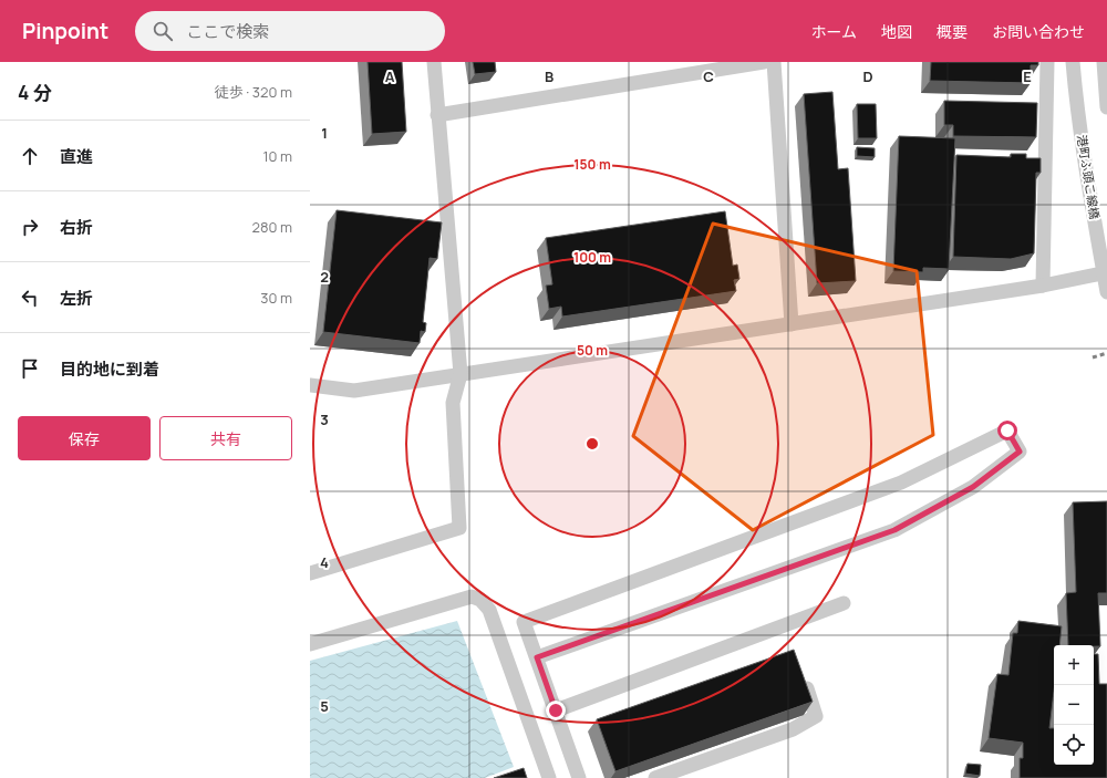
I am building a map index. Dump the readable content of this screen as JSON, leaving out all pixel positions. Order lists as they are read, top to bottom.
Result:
{
  "streets": {
    "street": ["港町ふ頭こ線橋"]
  },
  "page": {
    "header": "Pinpoint",
    "search": "ここで検索",
    "nav": [
      "ホーム",
      "地図",
      "概要",
      "お問い合わせ"
    ],
    "heading": ["4 分", "徒歩 · 320 m"],
    "list": [
      ["直進", "10 m"],
      ["右折", "280 m"],
      ["左折", "30 m"],
      "目的地に到着"
    ],
    "buttons": ["保存", "共有"],
    "map_buttons": ["+", "−"]
  },
  "grid": {
    "columns": [
      "A",
      "B",
      "C",
      "D",
      "E"
    ],
    "rows": [
      "1",
      "2",
      "3",
      "4",
      "5"
    ]
  },
  "rings": ["150 m", "100 m", "50 m"]
}
